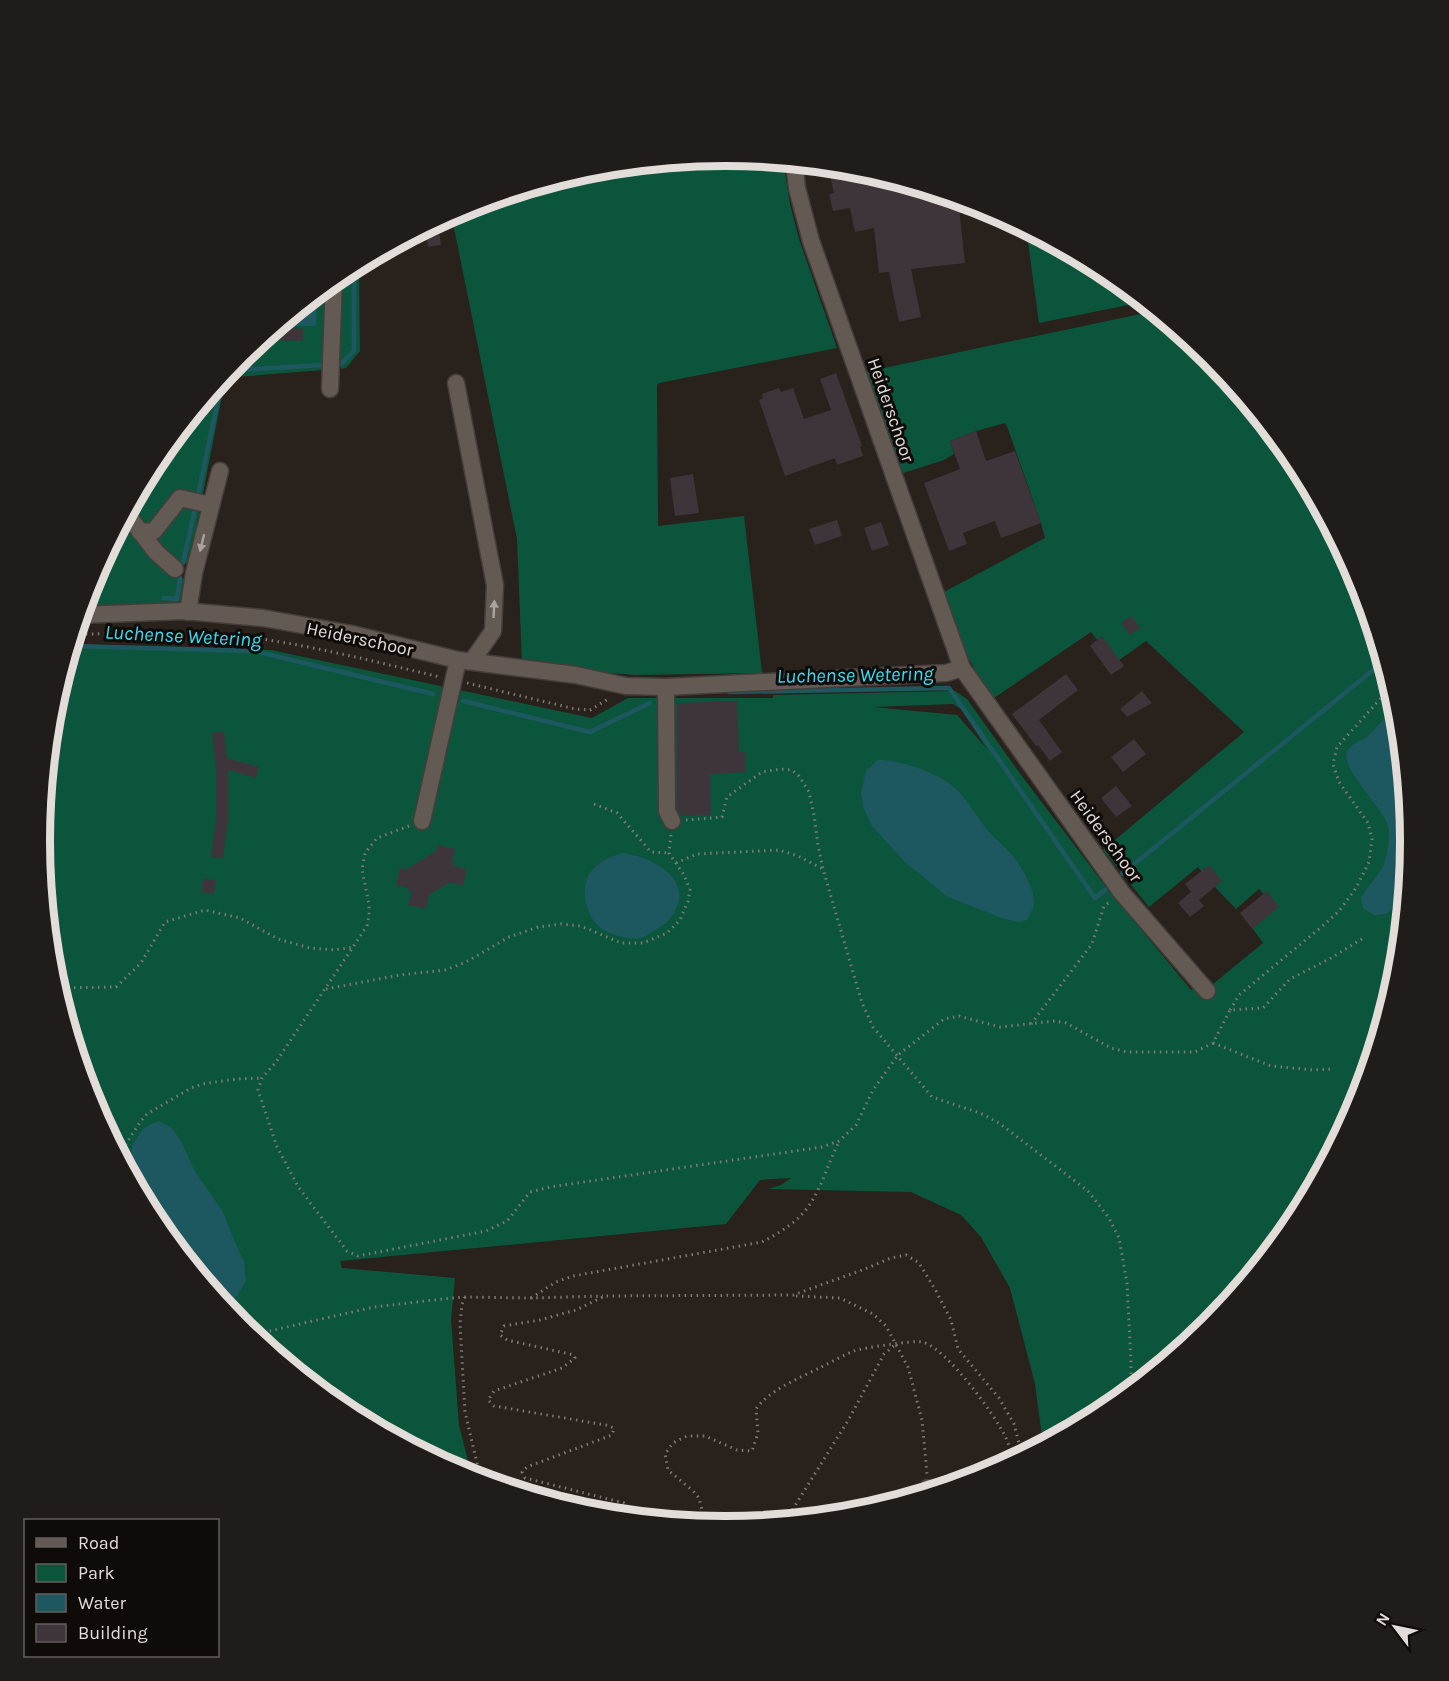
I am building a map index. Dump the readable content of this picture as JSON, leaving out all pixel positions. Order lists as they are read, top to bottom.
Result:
{
  "streets": {
    "street": ["Heiderschoor"]
  },
  "water": ["Luchense Wetering"],
  "legend": [
    "Road",
    "Park",
    "Water",
    "Building"
  ],
  "north": "top left"
}
